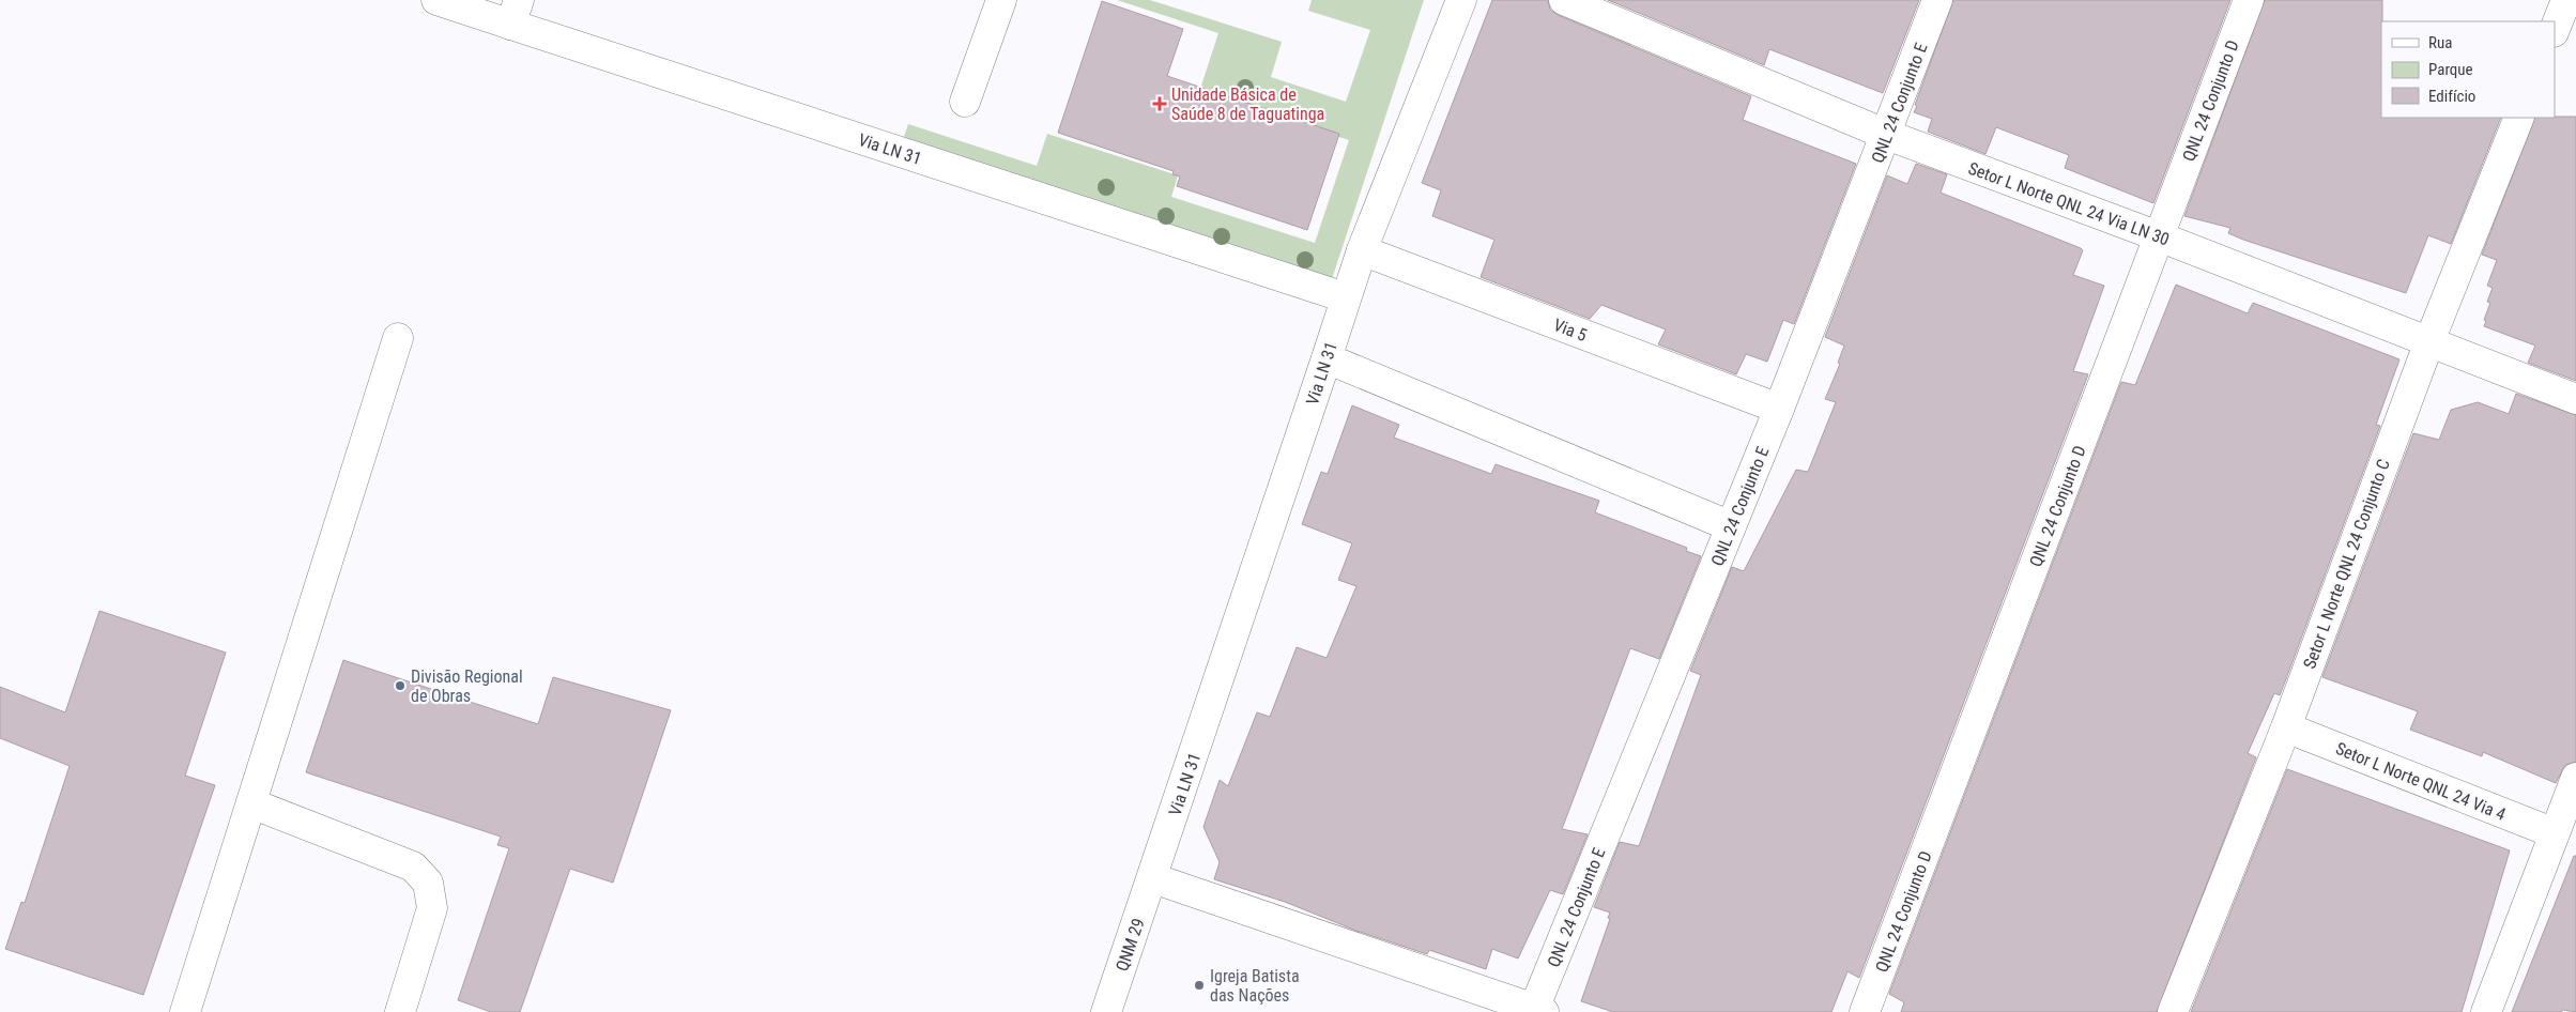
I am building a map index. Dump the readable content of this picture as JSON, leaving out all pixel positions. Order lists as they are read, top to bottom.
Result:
{
  "streets": {
    "street": [
      "QNL 24 Conjunto D",
      "QNL 24 Conjunto E",
      "Via LN 31",
      "Setor L Norte QNL 24 Via LN 30",
      "Via 5",
      "Setor L Norte QNL 24 Conjunto C",
      "Setor L Norte QNL 24 Via 4",
      "QNM 29"
    ]
  },
  "crossings": [
    ["QNL 24 Conjunto D", "Setor L Norte QNL 24 Via LN 30"],
    ["QNL 24 Conjunto E", "Setor L Norte QNL 24 Via LN 30"],
    ["QNL 24 Conjunto E", "Via 5"],
    ["Via LN 31", "Via 5"],
    ["Via LN 31", "QNM 29"],
    ["Setor L Norte QNL 24 Via LN 30", "Setor L Norte QNL 24 Conjunto C"],
    ["Setor L Norte QNL 24 Conjunto C", "Setor L Norte QNL 24 Via 4"]
  ],
  "places": {
    "health": ["Unidade Básica de Saúde 8 de Taguatinga"],
    "other": ["Divisão Regional de Obras", "Igreja Batista das Nações"]
  },
  "legend": ["Rua", "Parque", "Edifício"]
}
